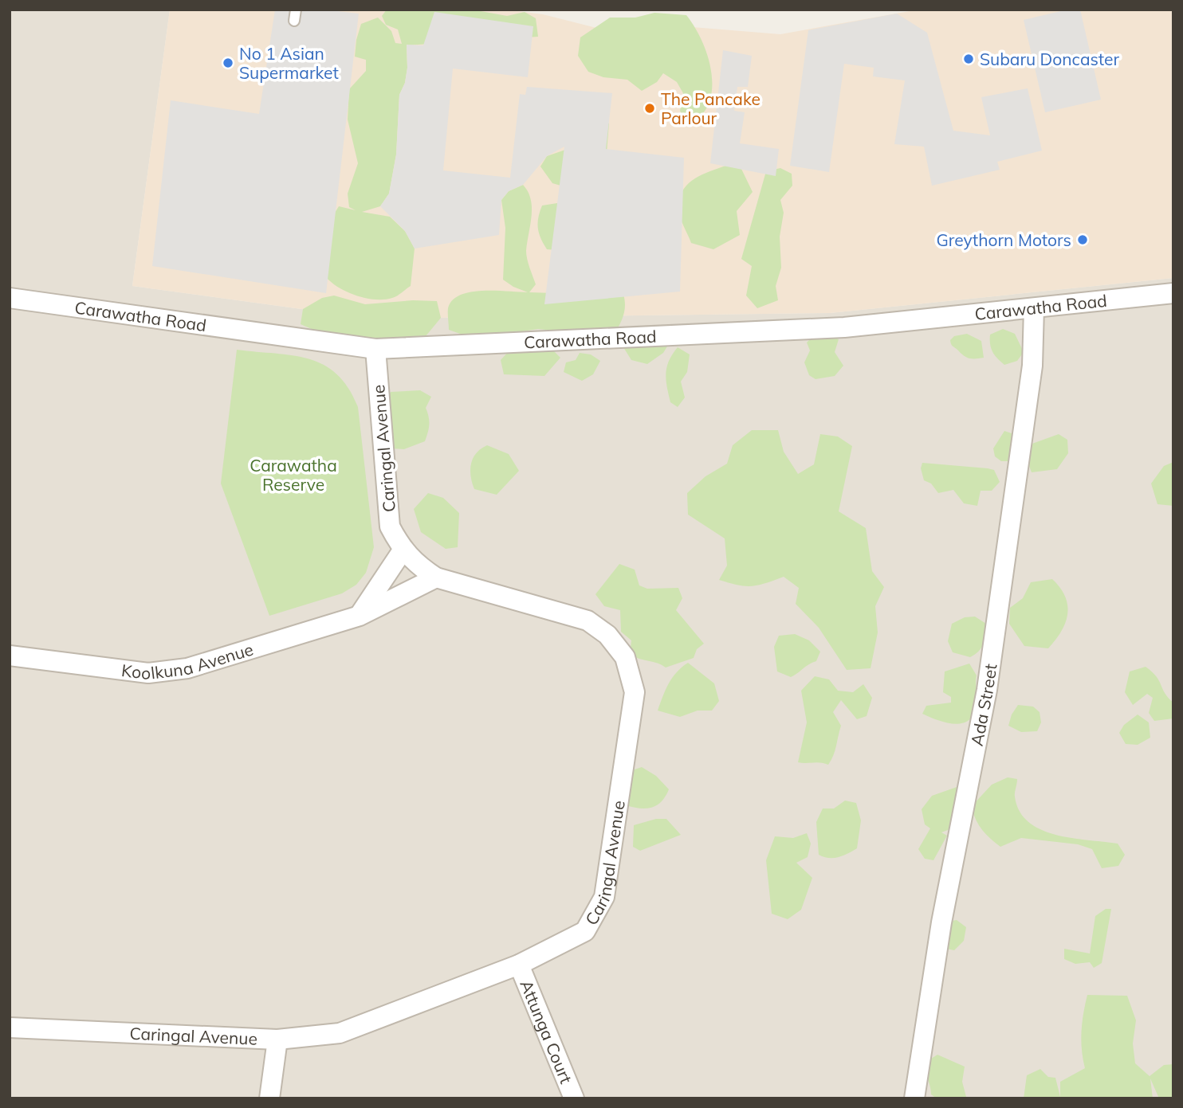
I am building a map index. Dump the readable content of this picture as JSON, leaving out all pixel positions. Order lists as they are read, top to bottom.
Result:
{
  "streets": {
    "street": [
      "Carawatha Road",
      "Caringal Avenue",
      "Koolkuna Avenue",
      "Ada Street",
      "Attunga Court"
    ]
  },
  "crossings": [
    ["Carawatha Road", "Caringal Avenue"],
    ["Carawatha Road", "Ada Street"],
    ["Caringal Avenue", "Koolkuna Avenue"],
    ["Caringal Avenue", "Attunga Court"]
  ],
  "parks": ["Carawatha Reserve"],
  "places": [
    "Subaru Doncaster",
    "No 1 Asian Supermarket",
    "The Pancake Parlour",
    "Greythorn Motors"
  ]
}
